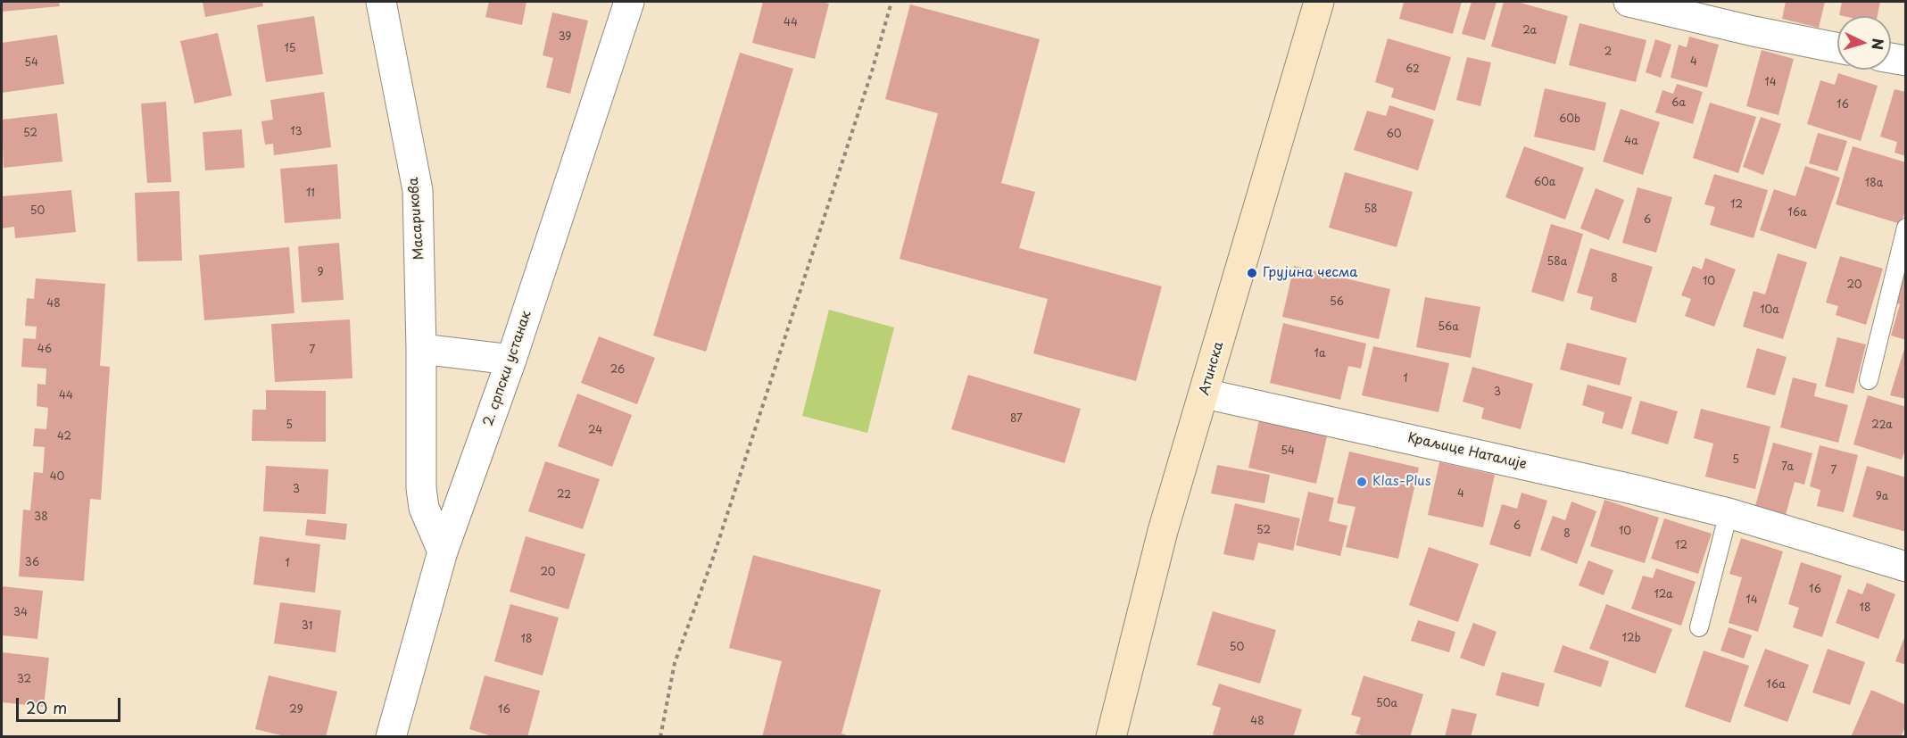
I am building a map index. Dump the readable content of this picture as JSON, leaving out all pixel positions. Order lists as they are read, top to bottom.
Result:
{
  "streets": {
    "street": [
      "Масарикова",
      "2. српски устанак",
      "Атинска",
      "Краљице Наталије"
    ]
  },
  "crossings": [
    ["Масарикова", "2. српски устанак"],
    ["Атинска", "Краљице Наталије"]
  ],
  "places": ["Грујина чесма", "Klas-Plus"],
  "house_numbers": [
    "44",
    "2a",
    "39",
    "15",
    "2",
    "4",
    "54",
    "62",
    "14",
    "6a",
    "16",
    "60b",
    "13",
    "52",
    "60",
    "4a",
    "60a",
    "18a",
    "11",
    "12",
    "58",
    "50",
    "16a",
    "6",
    "58a",
    "9",
    "8",
    "10",
    "20",
    "56",
    "48",
    "10a",
    "56a",
    "46",
    "7",
    "1a",
    "26",
    "1",
    "3",
    "44",
    "87",
    "5",
    "22a",
    "24",
    "42",
    "54",
    "5",
    "7a",
    "7",
    "40",
    "3",
    "4",
    "22",
    "9a",
    "38",
    "6",
    "52",
    "10",
    "8",
    "12",
    "36",
    "1",
    "20",
    "16",
    "12a",
    "14",
    "18",
    "34",
    "31",
    "12b",
    "18",
    "50",
    "32",
    "16a",
    "50a",
    "29",
    "16",
    "48"
  ],
  "scale_bar": "20 m",
  "north": "right"
}
